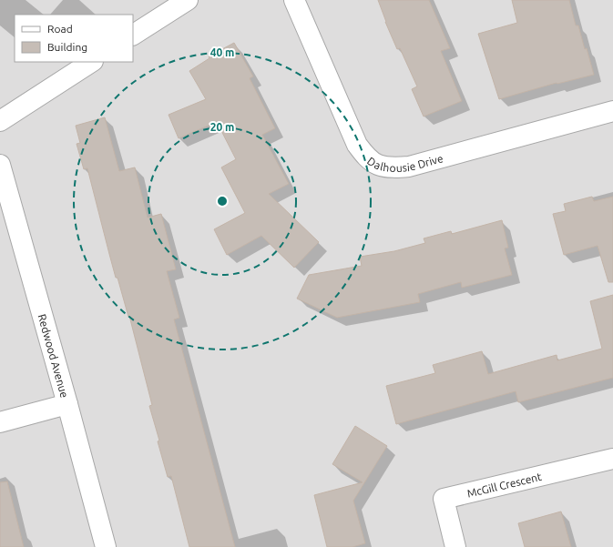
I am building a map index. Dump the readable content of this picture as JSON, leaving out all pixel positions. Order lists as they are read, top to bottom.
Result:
{
  "streets": {
    "street": ["Dalhousie Drive", "Redwood Avenue", "McGill Crescent"]
  },
  "legend": ["Road", "Building"],
  "rings": ["40 m", "20 m"]
}
